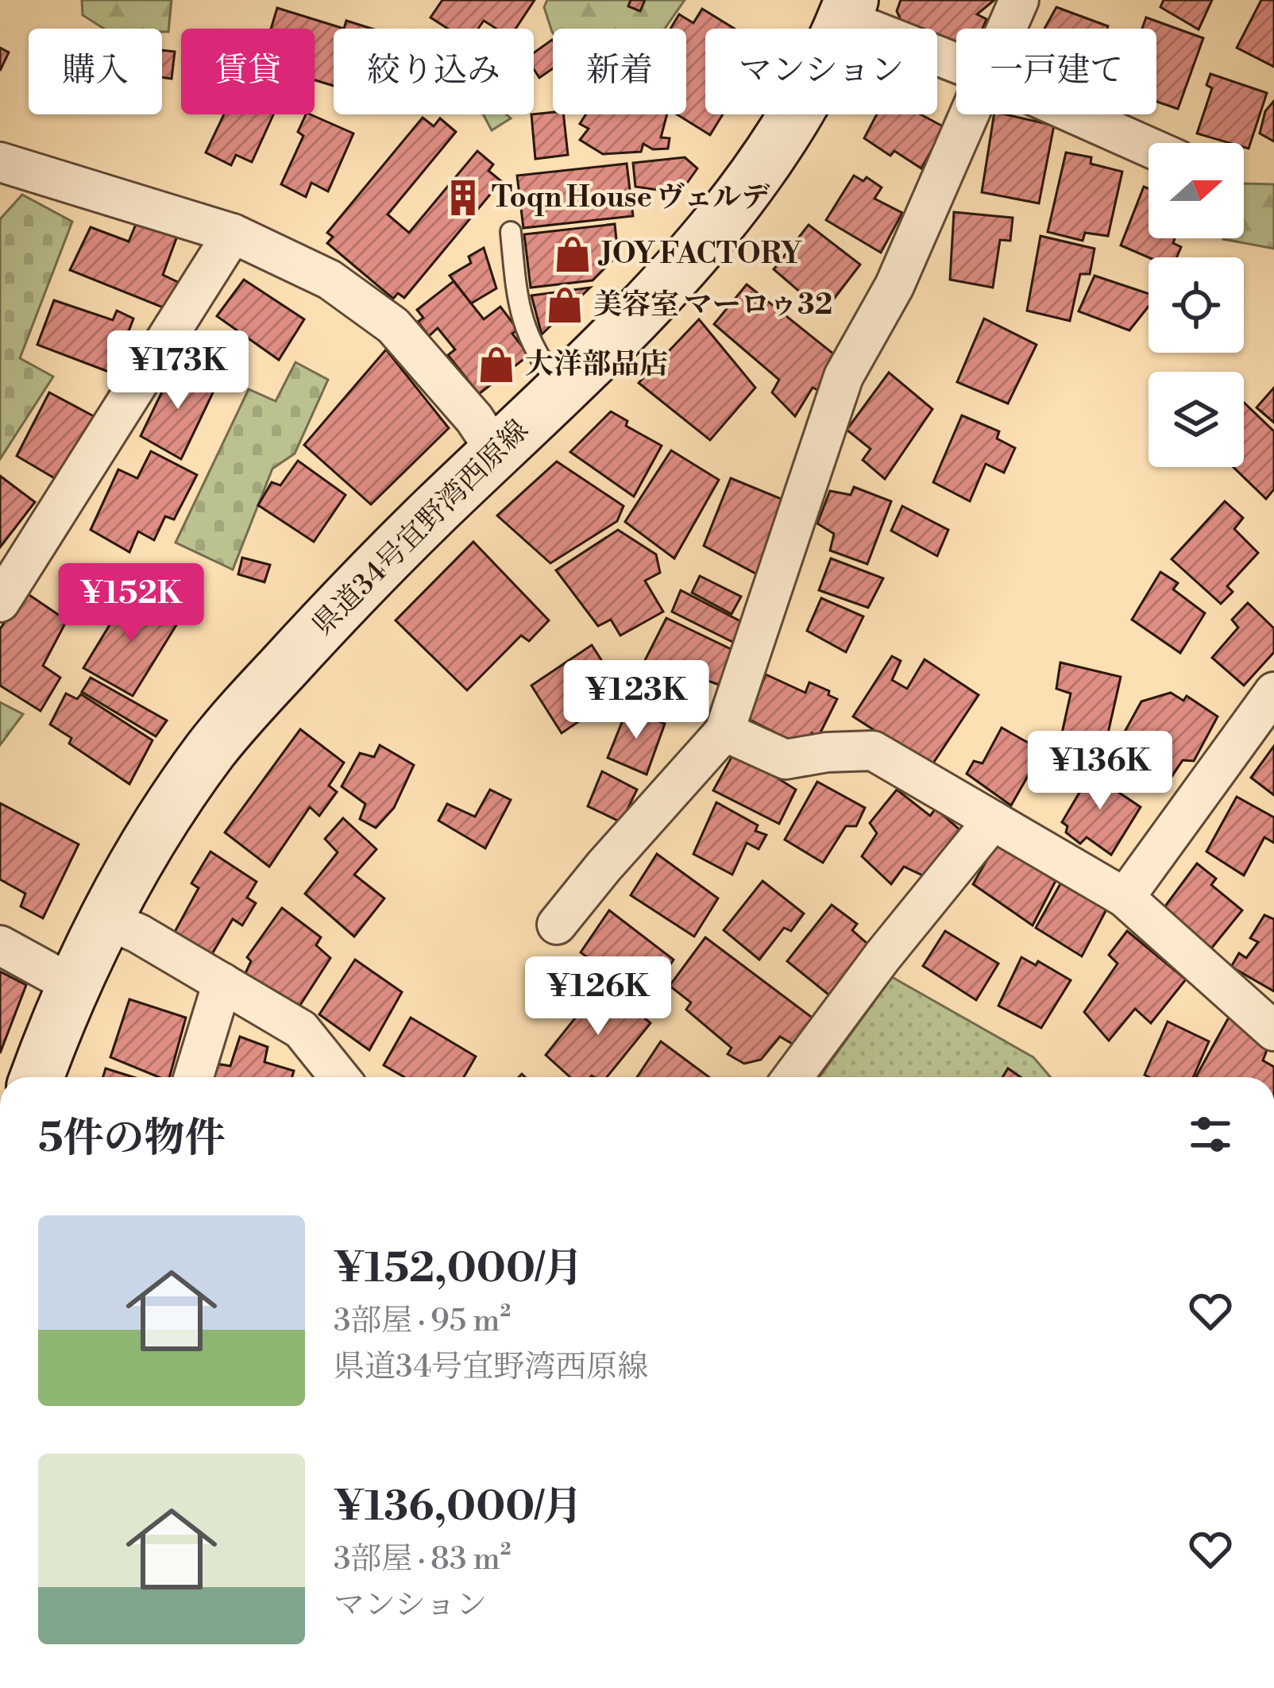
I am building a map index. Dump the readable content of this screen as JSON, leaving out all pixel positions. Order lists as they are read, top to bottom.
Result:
{
  "streets": {
    "main road": ["県道34号宜野湾西原線"]
  },
  "places": {
    "building": ["Toqn House ヴェルデ"],
    "shop": ["JOY FACTORY", "美容室 マーロゥ32", "大洋部品店"]
  },
  "north": "right",
  "page": {
    "chip": [
      "購入",
      "賃貸",
      "絞り込み",
      "新着",
      "マンション",
      "一戸建て"
    ],
    "price": [
      "¥173K",
      "¥152K",
      "¥123K",
      "¥136K",
      "¥126K"
    ],
    "heading": "5件の物件",
    "list": [
      {
        "name": "¥152,000/月",
        "note": "3部屋 · 95 m² · 県道34号宜野湾西原線"
      },
      {
        "name": "¥136,000/月",
        "note": "3部屋 · 83 m² · マンション"
      }
    ]
  }
}
